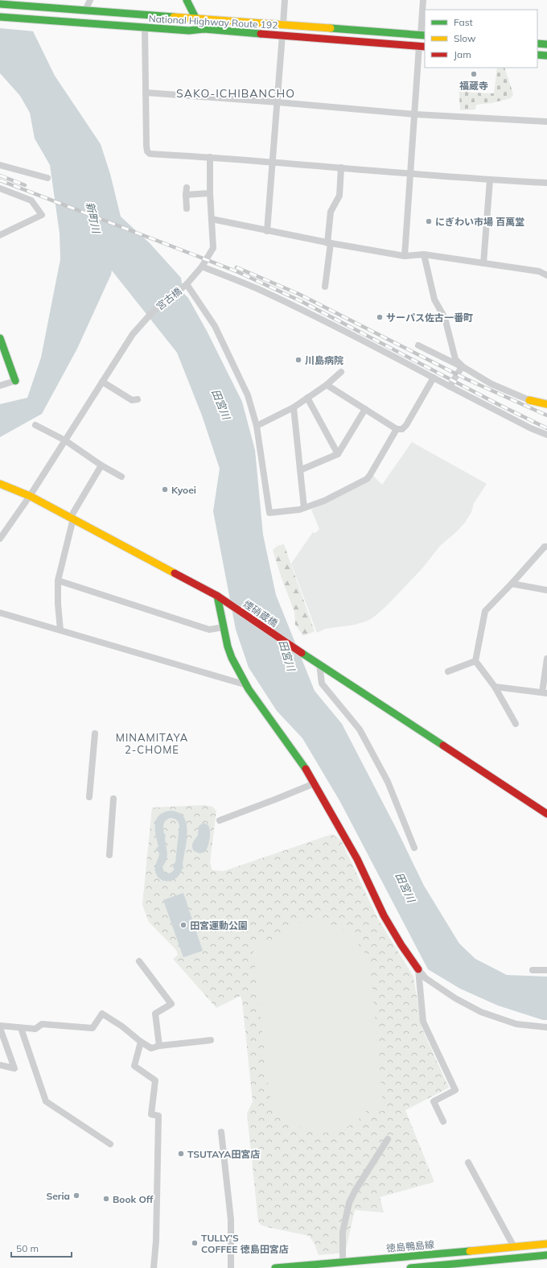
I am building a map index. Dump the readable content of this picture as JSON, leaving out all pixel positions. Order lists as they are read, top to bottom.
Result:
{
  "streets": {
    "main road": ["National Highway Route 192", "煙硝蔵橋", "徳島鴨島線"],
    "street": ["宮古橋"]
  },
  "crossings": [
    ["宮古橋", "煙硝蔵橋"]
  ],
  "districts": ["SAKO-ICHIBANCHO", "MINAMITAYA 2-CHOME"],
  "water": ["新町川", "田宮川"],
  "places": [
    "福蔵寺",
    "にぎわい市場 百萬堂",
    "サーパス佐古一番町",
    "川島病院",
    "Kyoei",
    "田宮運動公園",
    "TSUTAYA田宮店",
    "Seria",
    "Book Off",
    "TULLY’S COFFEE 徳島田宮店"
  ],
  "legend": ["Fast", "Slow", "Jam"],
  "scale_bar": "50 m"
}
